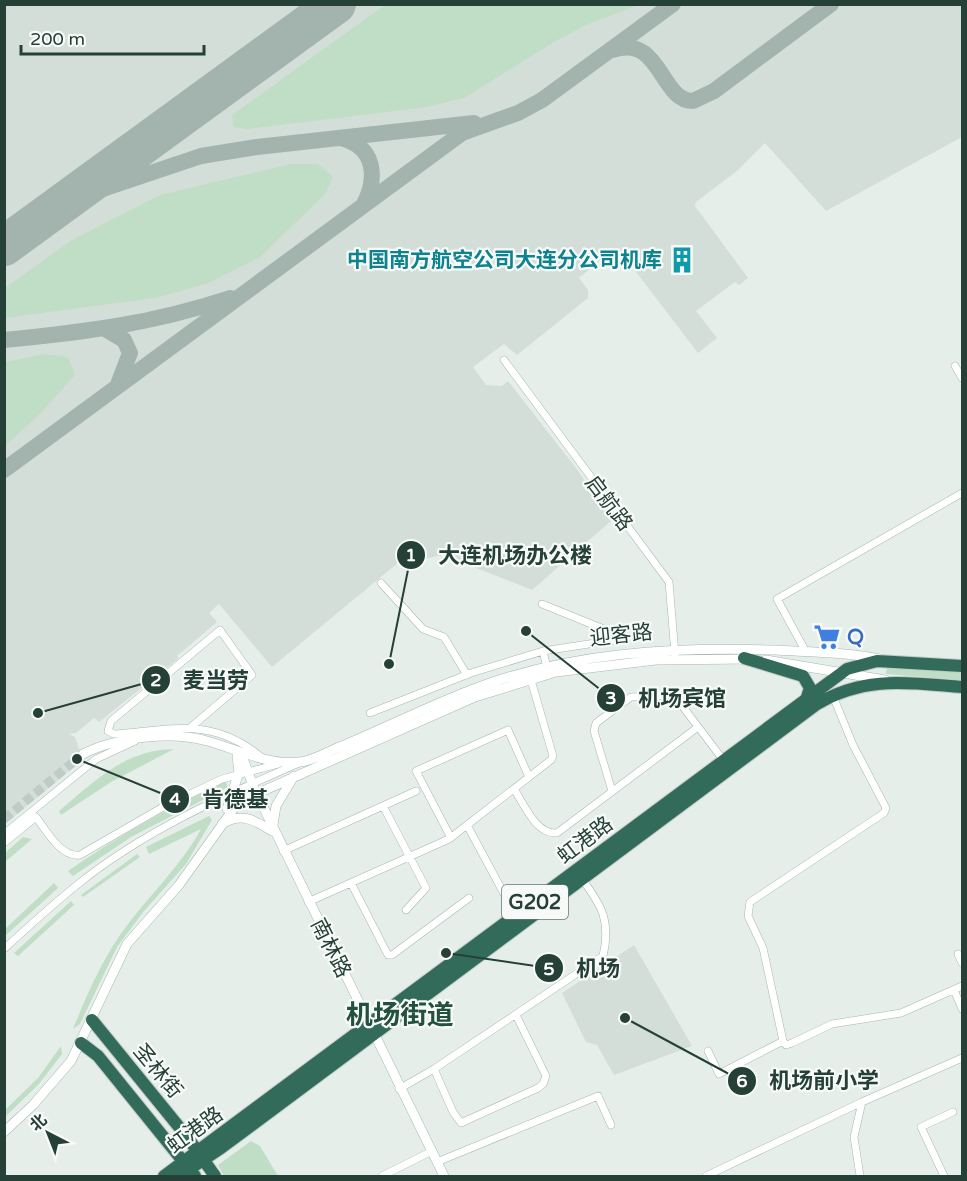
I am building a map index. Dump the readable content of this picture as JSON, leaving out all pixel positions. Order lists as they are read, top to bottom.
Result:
{
  "streets": {
    "highway": [
      "迎客路",
      "虹港路",
      "G202",
      "圣林街"
    ],
    "main road": ["南林路"],
    "street": ["启航路"]
  },
  "crossings": [
    ["启航路", "迎客路"],
    ["迎客路", "虹港路"],
    ["迎客路", "南林路"],
    ["虹港路", "南林路"],
    ["虹港路", "圣林街"]
  ],
  "districts": ["机场街道"],
  "places": {
    "building": ["中国南方航空公司大连分公司机库"],
    "other": [
      "机场宾馆",
      "大连机场办公楼",
      "麦当劳",
      "肯德基",
      "机场",
      "机场前小学"
    ],
    "supermarket": ["Q"]
  },
  "scale_bar": "200 m",
  "north": "top left"
}
